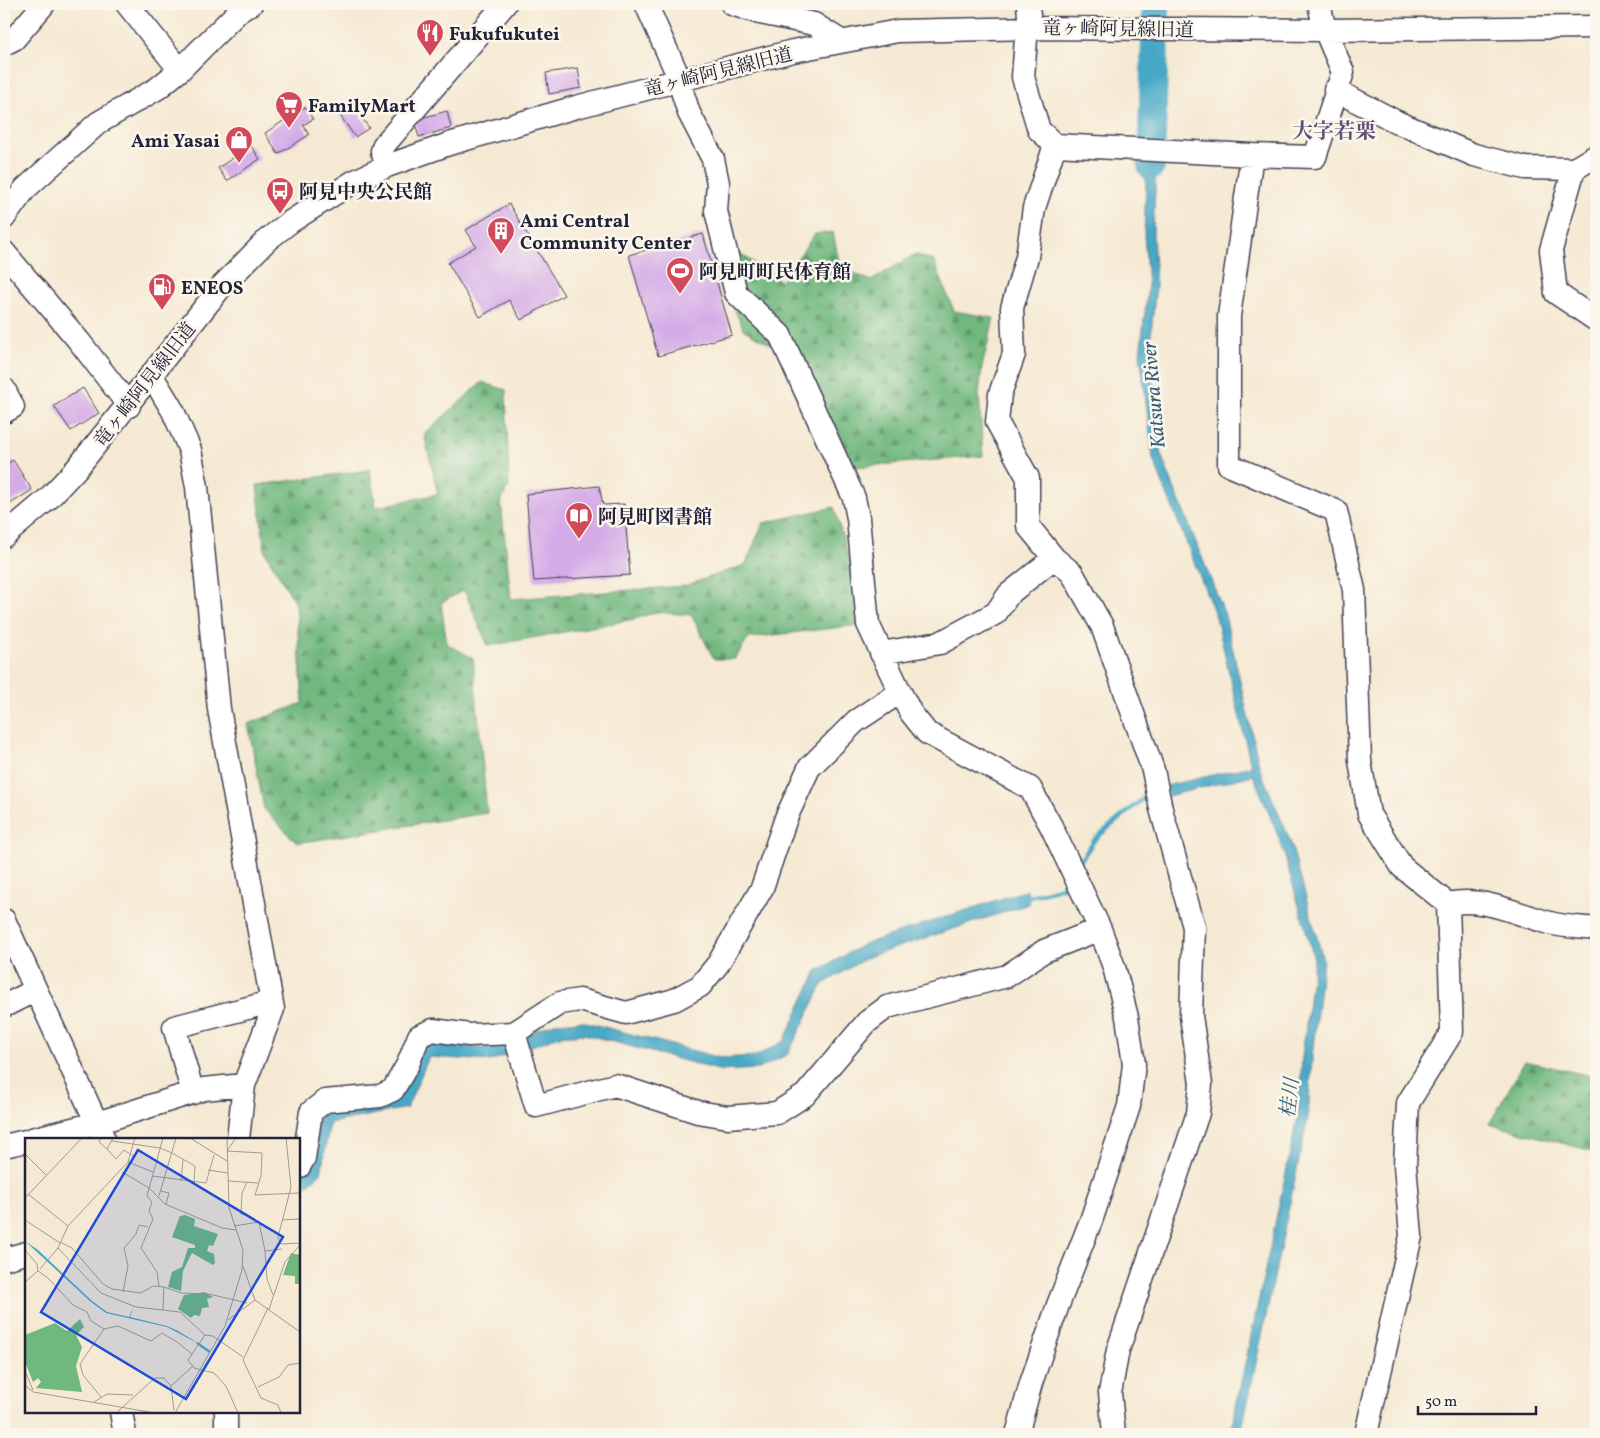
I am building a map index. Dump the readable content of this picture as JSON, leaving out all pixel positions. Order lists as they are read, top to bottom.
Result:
{
  "streets": {
    "street": ["竜ヶ崎阿見線旧道"]
  },
  "districts": ["大字若栗"],
  "water": ["Katsura River", "桂川"],
  "places": {
    "restaurant": ["Fukufukutei"],
    "supermarket": ["FamilyMart"],
    "shop": ["Ami Yasai"],
    "bus stop": ["阿見中央公民館"],
    "building": ["Ami Central Community Center"],
    "sports": ["阿見町町民体育館"],
    "fuel station": ["ENEOS"],
    "library": ["阿見町図書館"]
  },
  "scale_bar": "50 m"
}
